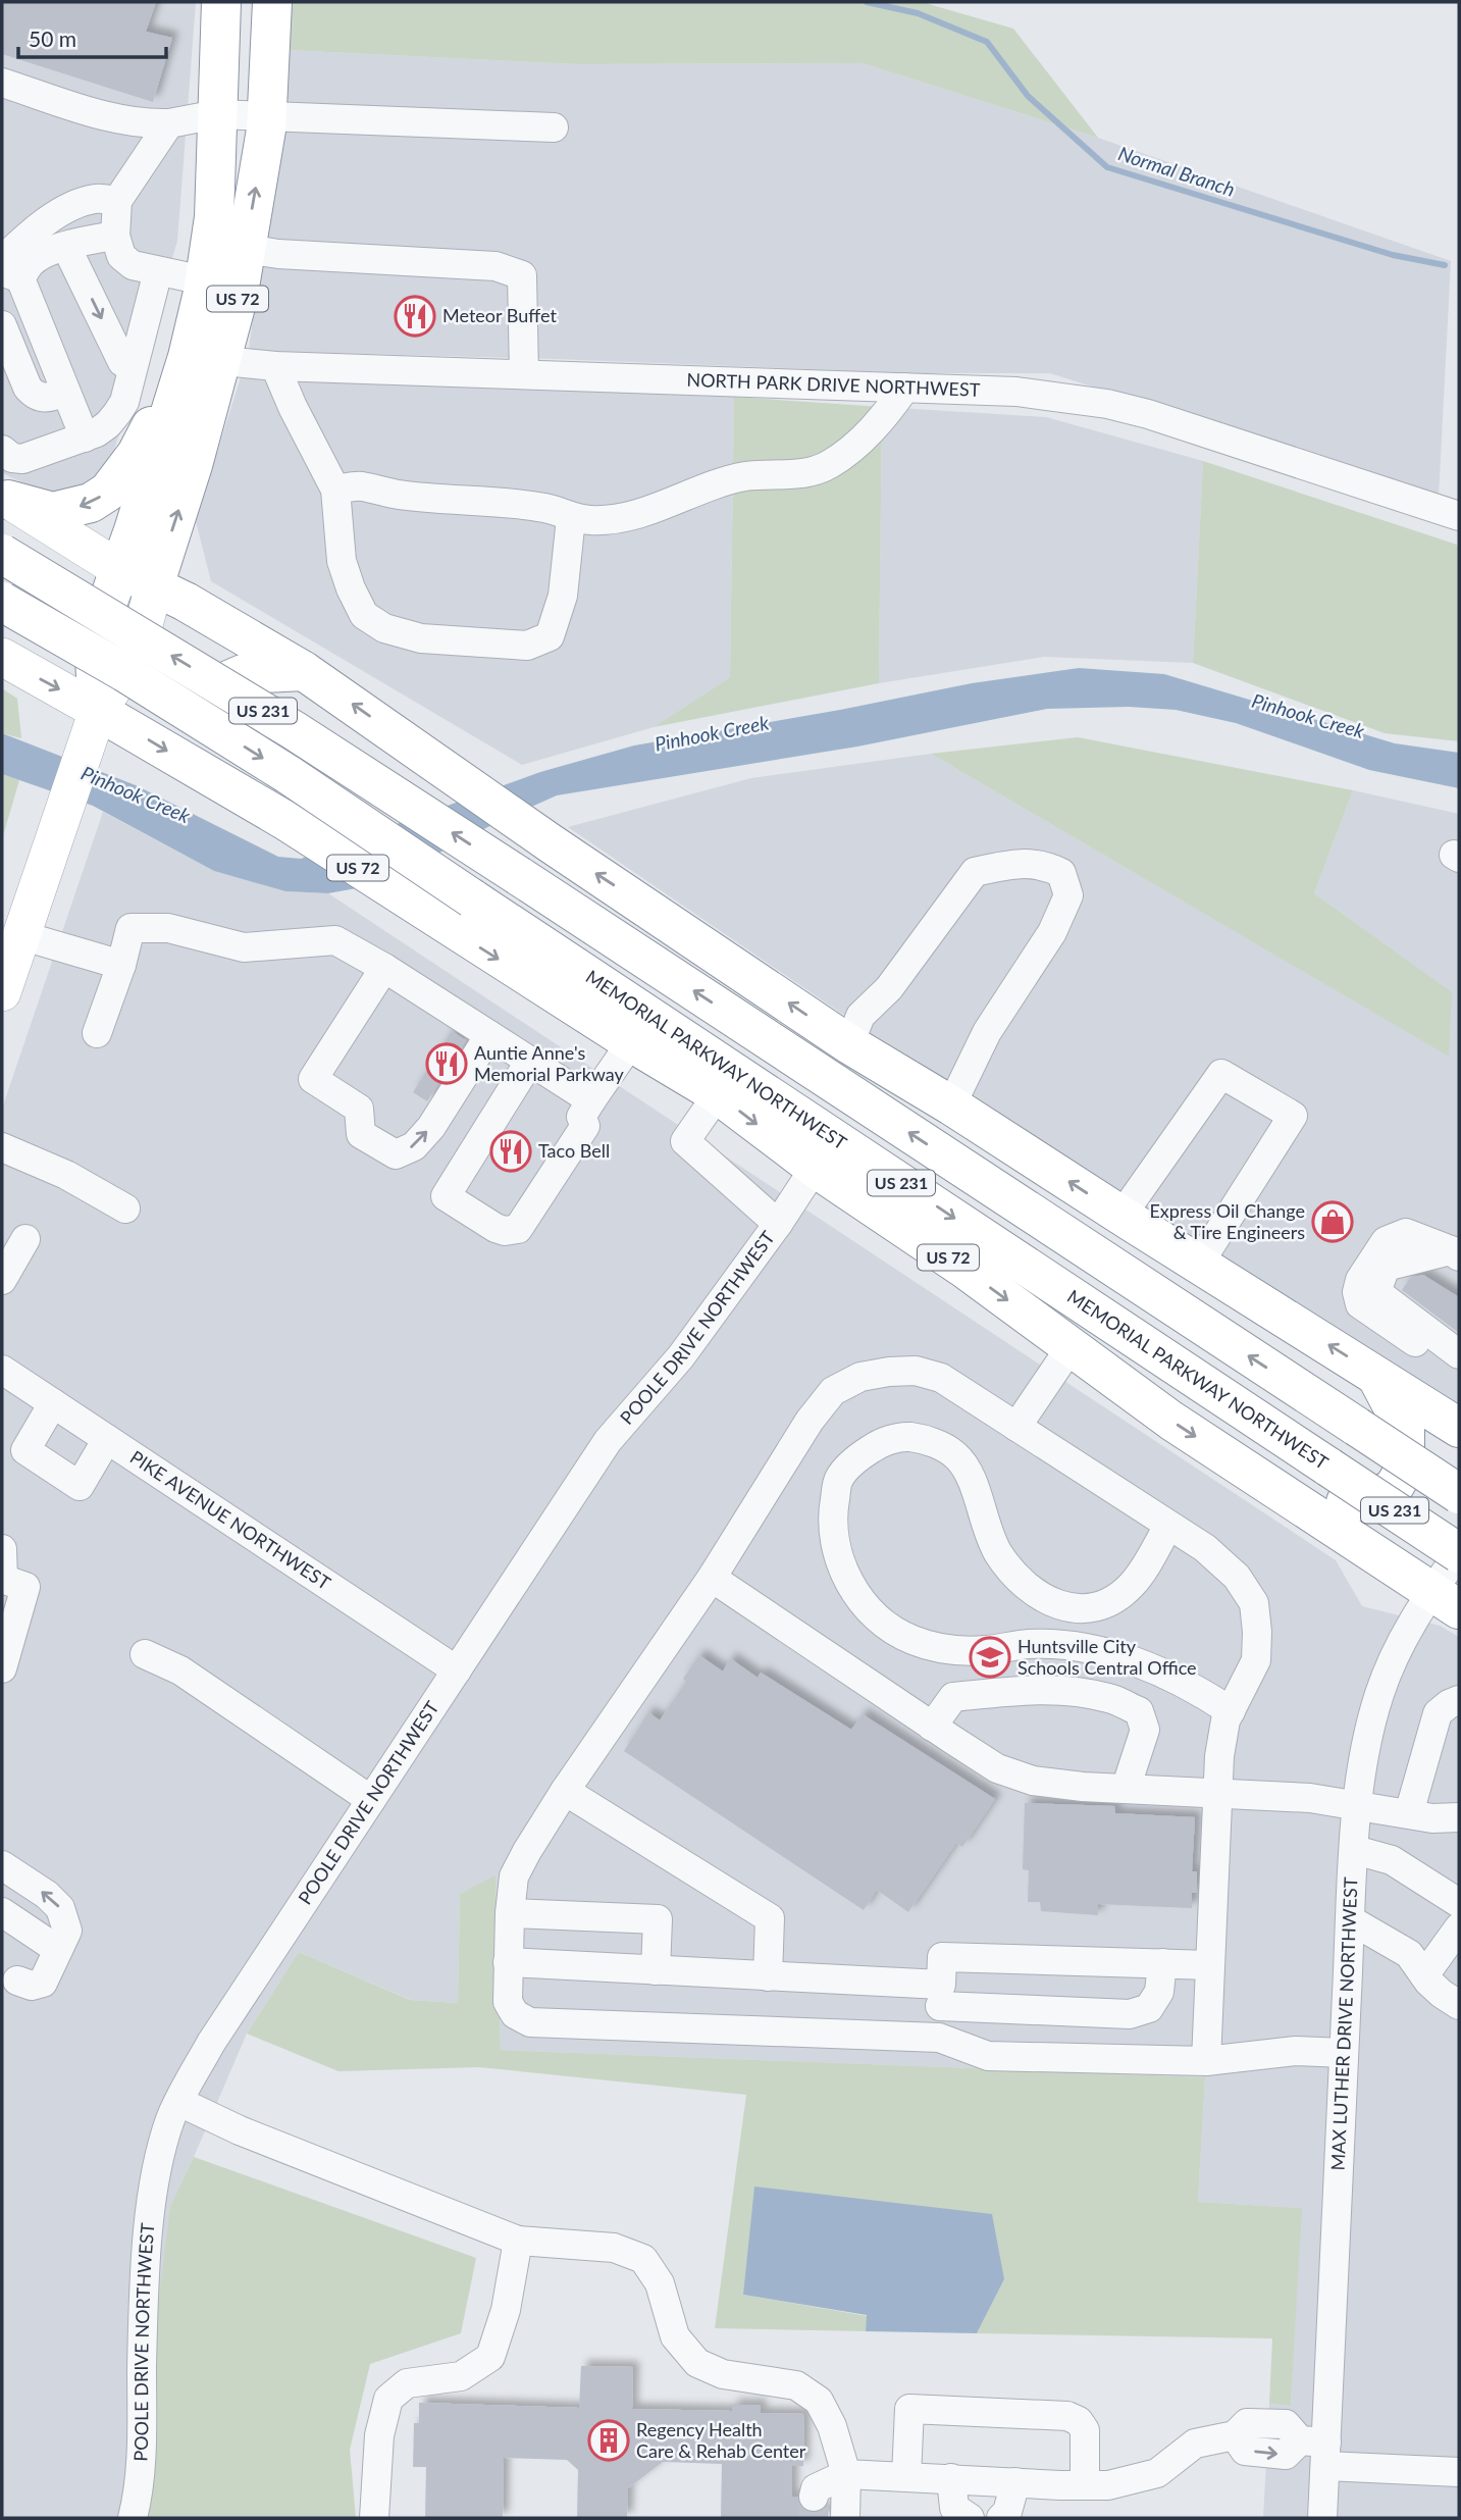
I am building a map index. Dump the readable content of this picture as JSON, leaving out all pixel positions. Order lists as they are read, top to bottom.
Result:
{
  "streets": {
    "highway": ["US 72", "US 231", "MEMORIAL PARKWAY NORTHWEST"],
    "street": [
      "NORTH PARK DRIVE NORTHWEST",
      "POOLE DRIVE NORTHWEST",
      "PIKE AVENUE NORTHWEST",
      "MAX LUTHER DRIVE NORTHWEST"
    ]
  },
  "crossings": [
    ["US 72", "NORTH PARK DRIVE NORTHWEST"],
    ["US 72", "POOLE DRIVE NORTHWEST"],
    ["US 72", "MAX LUTHER DRIVE NORTHWEST"],
    ["MEMORIAL PARKWAY NORTHWEST", "MAX LUTHER DRIVE NORTHWEST"],
    ["POOLE DRIVE NORTHWEST", "PIKE AVENUE NORTHWEST"]
  ],
  "water": ["Normal Branch", "Pinhook Creek"],
  "places": {
    "restaurant": ["Meteor Buffet", "Auntie Anne's Memorial Parkway", "Taco Bell"],
    "shop": ["Express Oil Change & Tire Engineers"],
    "school or university": ["Huntsville City Schools Central Office"],
    "building": ["Regency Health Care & Rehab Center"]
  },
  "scale_bar": "50 m"
}
